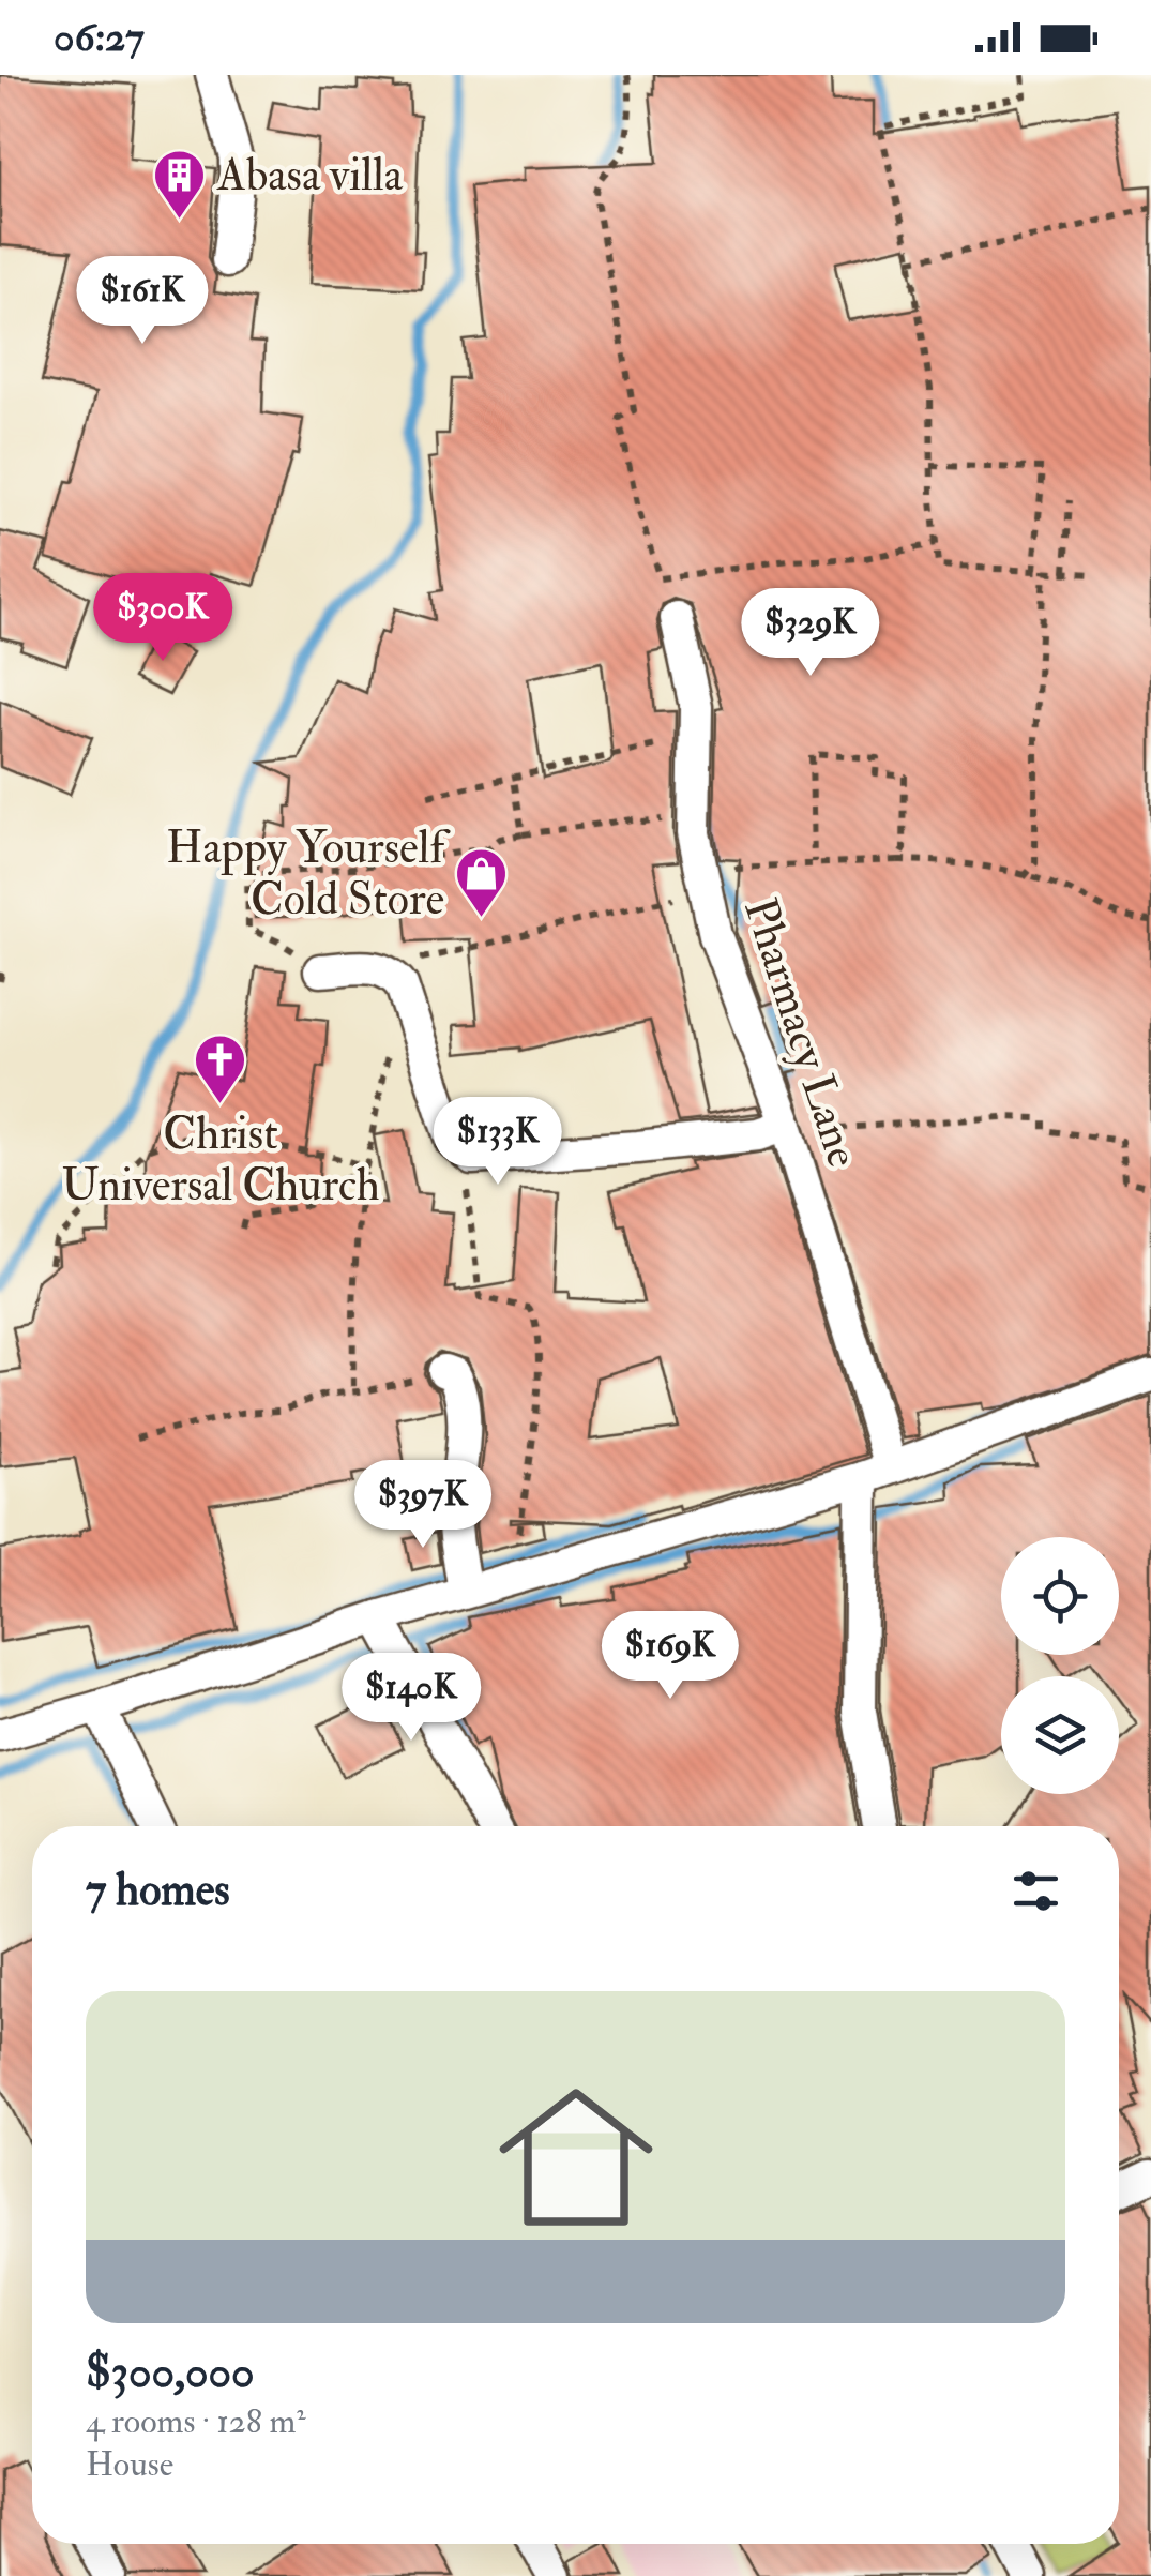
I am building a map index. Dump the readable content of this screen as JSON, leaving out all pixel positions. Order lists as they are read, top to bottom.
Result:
{
  "streets": {
    "street": ["Pharmacy Lane"]
  },
  "places": {
    "building": ["Abasa villa"],
    "shop": ["Happy Yourself Cold Store"],
    "church": ["Christ Universal Church"]
  },
  "page": {
    "status": "06:27",
    "price": [
      "$161K",
      "$300K",
      "$329K",
      "$133K",
      "$397K",
      "$169K",
      "$140K"
    ],
    "heading": "7 homes",
    "list": [
      {
        "name": "$300,000",
        "note": "4 rooms · 128 m² · House"
      }
    ]
  }
}
